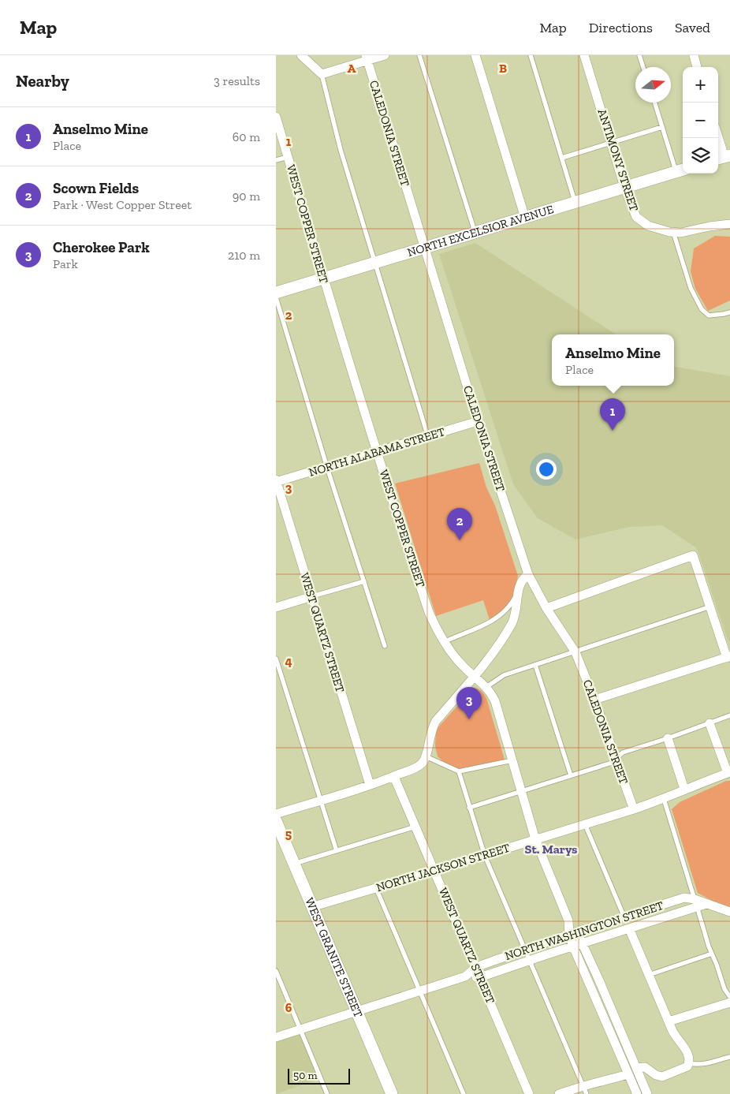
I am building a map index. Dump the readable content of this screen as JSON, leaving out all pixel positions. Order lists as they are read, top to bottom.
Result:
{
  "streets": {
    "street": [
      "CALEDONIA STREET",
      "ANTIMONY STREET",
      "WEST COPPER STREET",
      "NORTH EXCELSIOR AVENUE",
      "NORTH ALABAMA STREET",
      "WEST QUARTZ STREET",
      "NORTH JACKSON STREET",
      "NORTH WASHINGTON STREET",
      "WEST GRANITE STREET"
    ]
  },
  "crossings": [
    ["CALEDONIA STREET", "NORTH EXCELSIOR AVENUE"],
    ["CALEDONIA STREET", "NORTH ALABAMA STREET"],
    ["CALEDONIA STREET", "NORTH JACKSON STREET"],
    ["ANTIMONY STREET", "NORTH EXCELSIOR AVENUE"],
    ["WEST COPPER STREET", "NORTH EXCELSIOR AVENUE"],
    ["WEST COPPER STREET", "NORTH ALABAMA STREET"],
    ["WEST COPPER STREET", "NORTH JACKSON STREET"],
    ["WEST COPPER STREET", "NORTH WASHINGTON STREET"],
    ["NORTH ALABAMA STREET", "WEST QUARTZ STREET"],
    ["WEST QUARTZ STREET", "NORTH JACKSON STREET"],
    ["WEST QUARTZ STREET", "NORTH WASHINGTON STREET"],
    ["NORTH JACKSON STREET", "WEST GRANITE STREET"],
    ["NORTH WASHINGTON STREET", "WEST GRANITE STREET"]
  ],
  "districts": ["St. Marys"],
  "scale_bar": "50 m",
  "north": "right",
  "page": {
    "header": "Map",
    "nav": ["Map", "Directions", "Saved"],
    "heading": ["Nearby", "3 results"],
    "map_buttons": ["+", "−"],
    "list": [
      {
        "mark": "1",
        "name": "Anselmo Mine",
        "note": "Place",
        "value": "60 m"
      },
      {
        "mark": "2",
        "name": "Scown Fields",
        "note": "Park · West Copper Street",
        "value": "90 m"
      },
      {
        "mark": "3",
        "name": "Cherokee Park",
        "note": "Park",
        "value": "210 m"
      }
    ],
    "popup": ["Anselmo Mine", "Place"],
    "pins": ["1", "2", "3"],
    "scale": "50 m"
  },
  "grid": {
    "columns": ["A", "B"],
    "rows": [
      "1",
      "2",
      "3",
      "4",
      "5",
      "6"
    ]
  }
}
